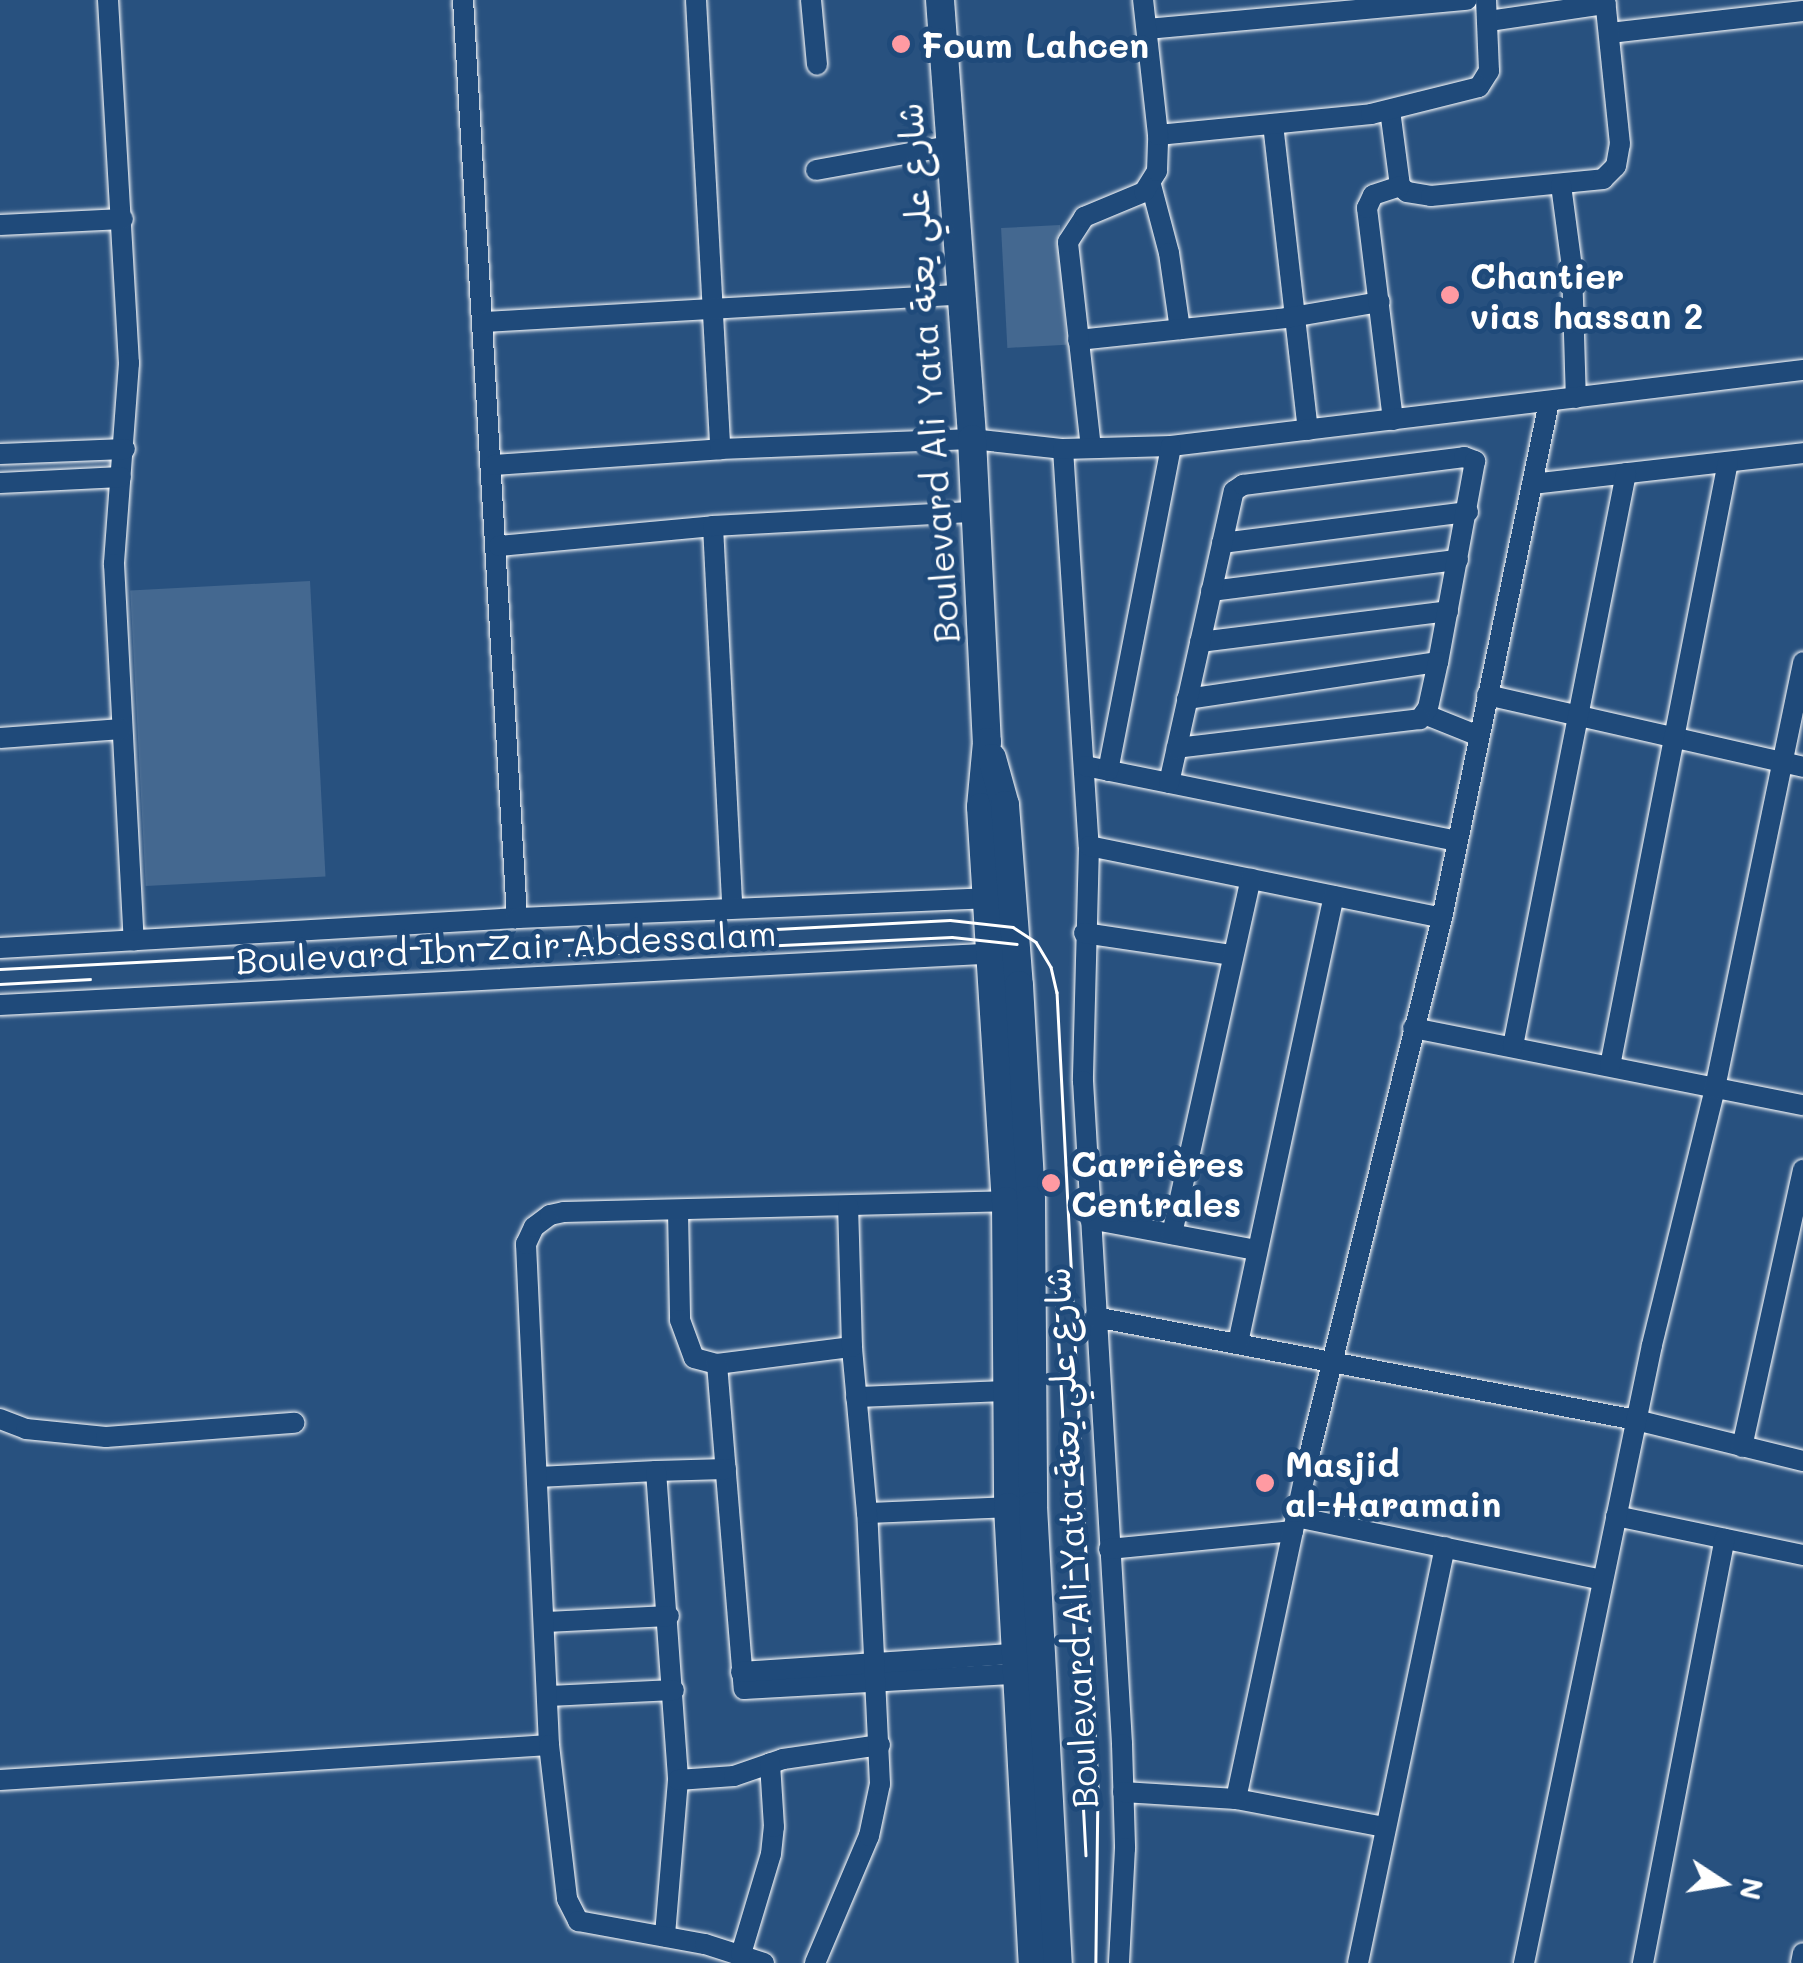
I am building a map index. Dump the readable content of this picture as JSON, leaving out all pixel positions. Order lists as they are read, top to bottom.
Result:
{
  "streets": {
    "main road": ["Boulevard Ali Yata شارع علي يعتة"],
    "street": ["Boulevard Ibn Zair Abdessalam"]
  },
  "crossings": [
    ["Boulevard Ali Yata شارع علي يعتة", "Boulevard Ibn Zair Abdessalam"]
  ],
  "places": [
    "Foum Lahcen",
    "Chantier vias hassan 2",
    "Carrières Centrales",
    "Masjid al-Haramain"
  ],
  "north": "right"
}
